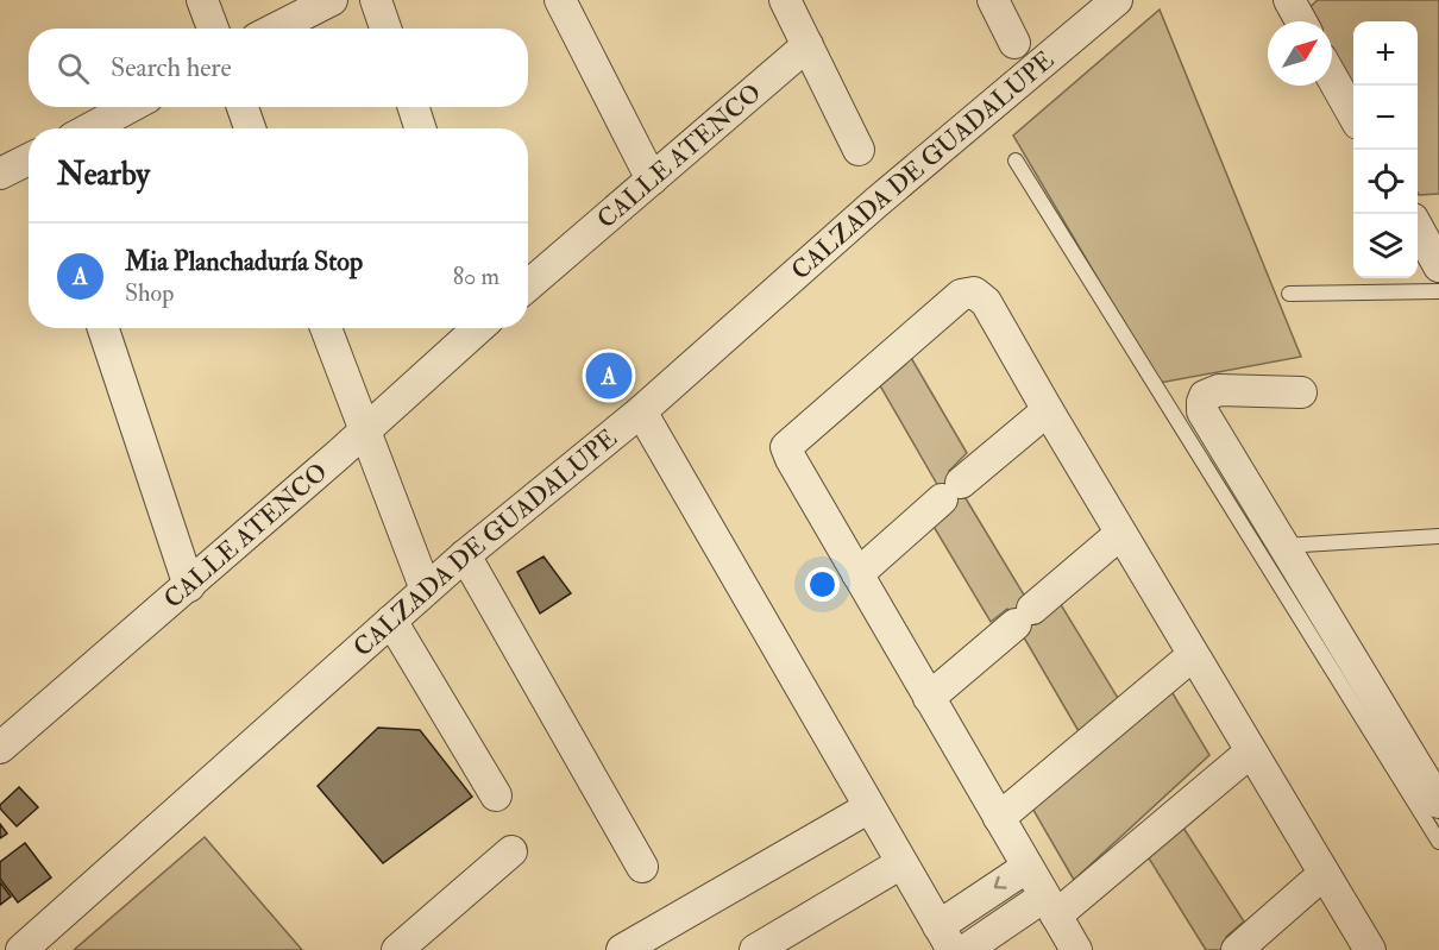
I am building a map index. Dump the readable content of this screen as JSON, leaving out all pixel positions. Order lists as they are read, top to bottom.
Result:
{
  "streets": {
    "street": ["CALLE ATENCO", "CALZADA DE GUADALUPE"]
  },
  "north": "top right",
  "page": {
    "map_buttons": ["+", "−"],
    "search": "Search here",
    "heading": "Nearby",
    "list": [
      {
        "mark": "A",
        "name": "Mia Planchaduría Stop",
        "note": "Shop",
        "value": "80 m"
      }
    ],
    "pins": "A"
  }
}
